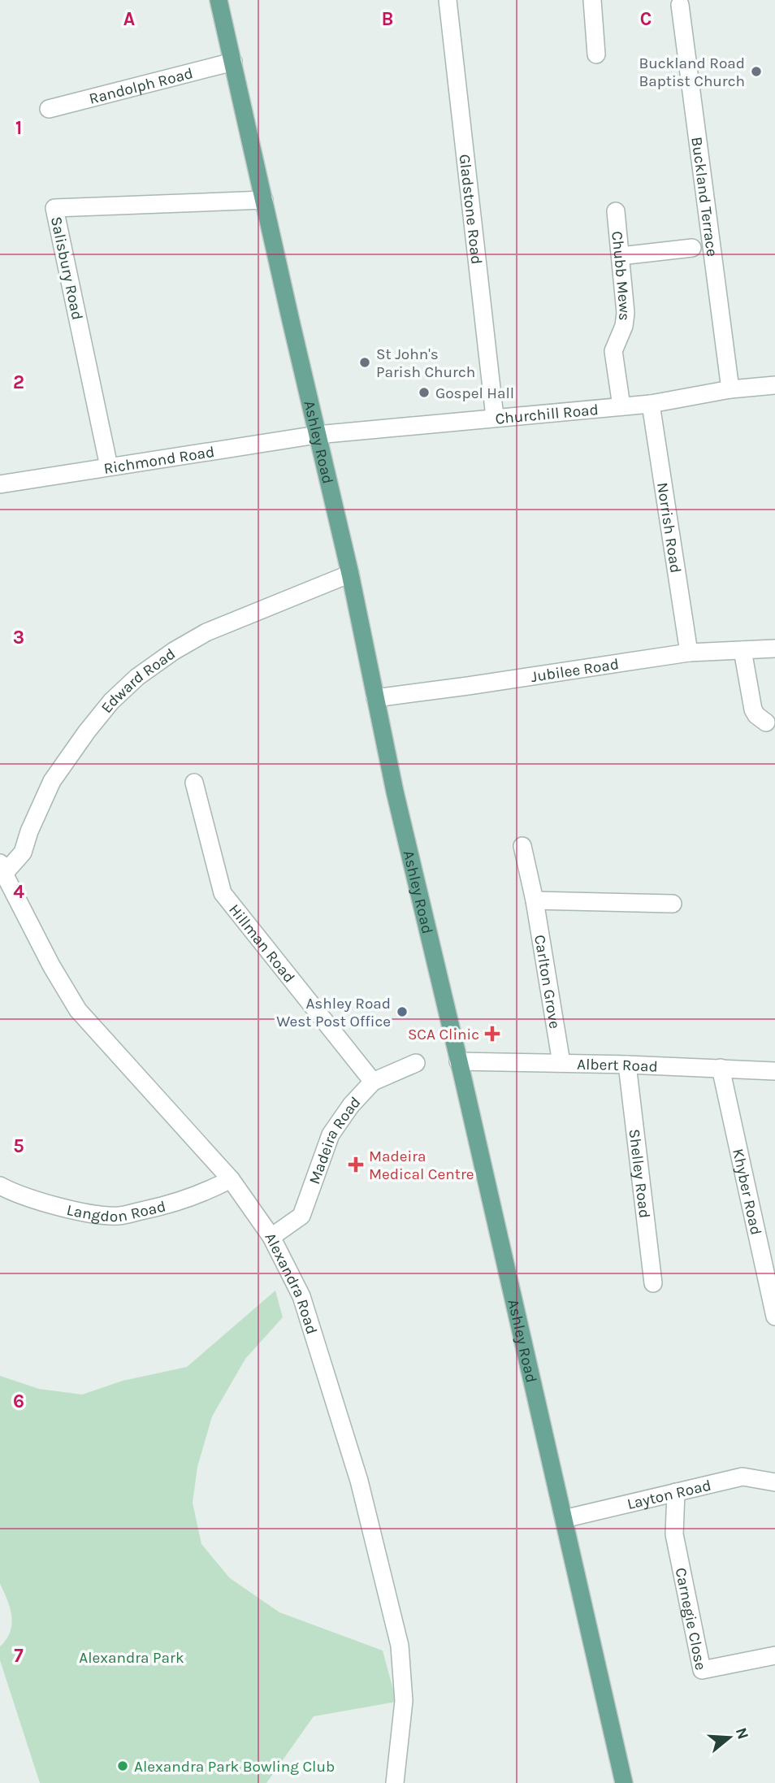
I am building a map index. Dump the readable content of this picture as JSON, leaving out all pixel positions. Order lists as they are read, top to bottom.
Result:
{
  "streets": {
    "main road": ["Ashley Road"],
    "street": [
      "Randolph Road",
      "Buckland Terrace",
      "Gladstone Road",
      "Salisbury Road",
      "Chubb Mews",
      "Churchill Road",
      "Richmond Road",
      "Norrish Road",
      "Jubilee Road",
      "Edward Road",
      "Hillman Road",
      "Carlton Grove",
      "Albert Road",
      "Madeira Road",
      "Shelley Road",
      "Khyber Road",
      "Langdon Road",
      "Alexandra Road",
      "Layton Road",
      "Carnegie Close"
    ]
  },
  "crossings": [
    ["Randolph Road", "Ashley Road"],
    ["Buckland Terrace", "Churchill Road"],
    ["Gladstone Road", "Churchill Road"],
    ["Salisbury Road", "Ashley Road"],
    ["Salisbury Road", "Richmond Road"],
    ["Chubb Mews", "Churchill Road"],
    ["Churchill Road", "Ashley Road"],
    ["Churchill Road", "Richmond Road"],
    ["Churchill Road", "Norrish Road"],
    ["Ashley Road", "Richmond Road"],
    ["Ashley Road", "Jubilee Road"],
    ["Ashley Road", "Edward Road"],
    ["Ashley Road", "Albert Road"],
    ["Ashley Road", "Layton Road"],
    ["Norrish Road", "Jubilee Road"],
    ["Edward Road", "Alexandra Road"],
    ["Hillman Road", "Madeira Road"],
    ["Carlton Grove", "Albert Road"],
    ["Albert Road", "Shelley Road"],
    ["Albert Road", "Khyber Road"],
    ["Madeira Road", "Alexandra Road"],
    ["Langdon Road", "Alexandra Road"],
    ["Layton Road", "Carnegie Close"]
  ],
  "parks": ["Alexandra Park"],
  "places": {
    "other": [
      "Buckland Road Baptist Church",
      "St John's Parish Church",
      "Gospel Hall",
      "Ashley Road West Post Office",
      "Alexandra Park Bowling Club"
    ],
    "health": ["SCA Clinic", "Madeira Medical Centre"]
  },
  "north": "right",
  "grid": {
    "columns": ["A", "B", "C"],
    "rows": [
      "1",
      "2",
      "3",
      "4",
      "5",
      "6",
      "7"
    ]
  }
}
